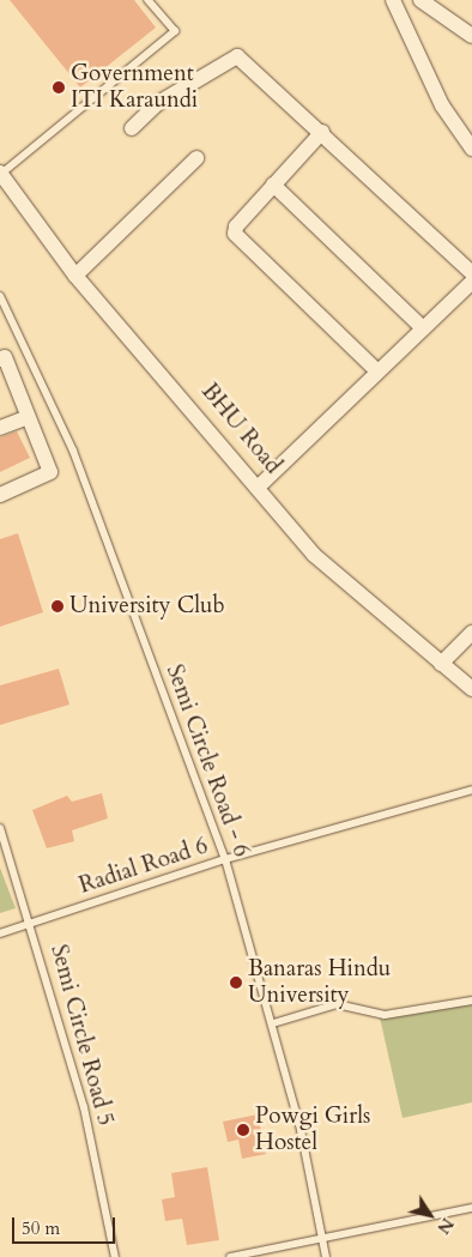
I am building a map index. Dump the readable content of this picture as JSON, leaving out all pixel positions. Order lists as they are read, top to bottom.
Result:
{
  "streets": {
    "street": ["BHU Road"],
    "lane": ["Semi Circle Road - 6", "Radial Road 6", "Semi Circle Road 5"]
  },
  "crossings": [
    ["Semi Circle Road - 6", "Radial Road 6"],
    ["Radial Road 6", "Semi Circle Road 5"]
  ],
  "places": [
    "Government ITI Karaundi",
    "University Club",
    "Banaras Hindu University",
    "Powgi Girls Hostel"
  ],
  "scale_bar": "50 m",
  "north": "bottom right"
}
